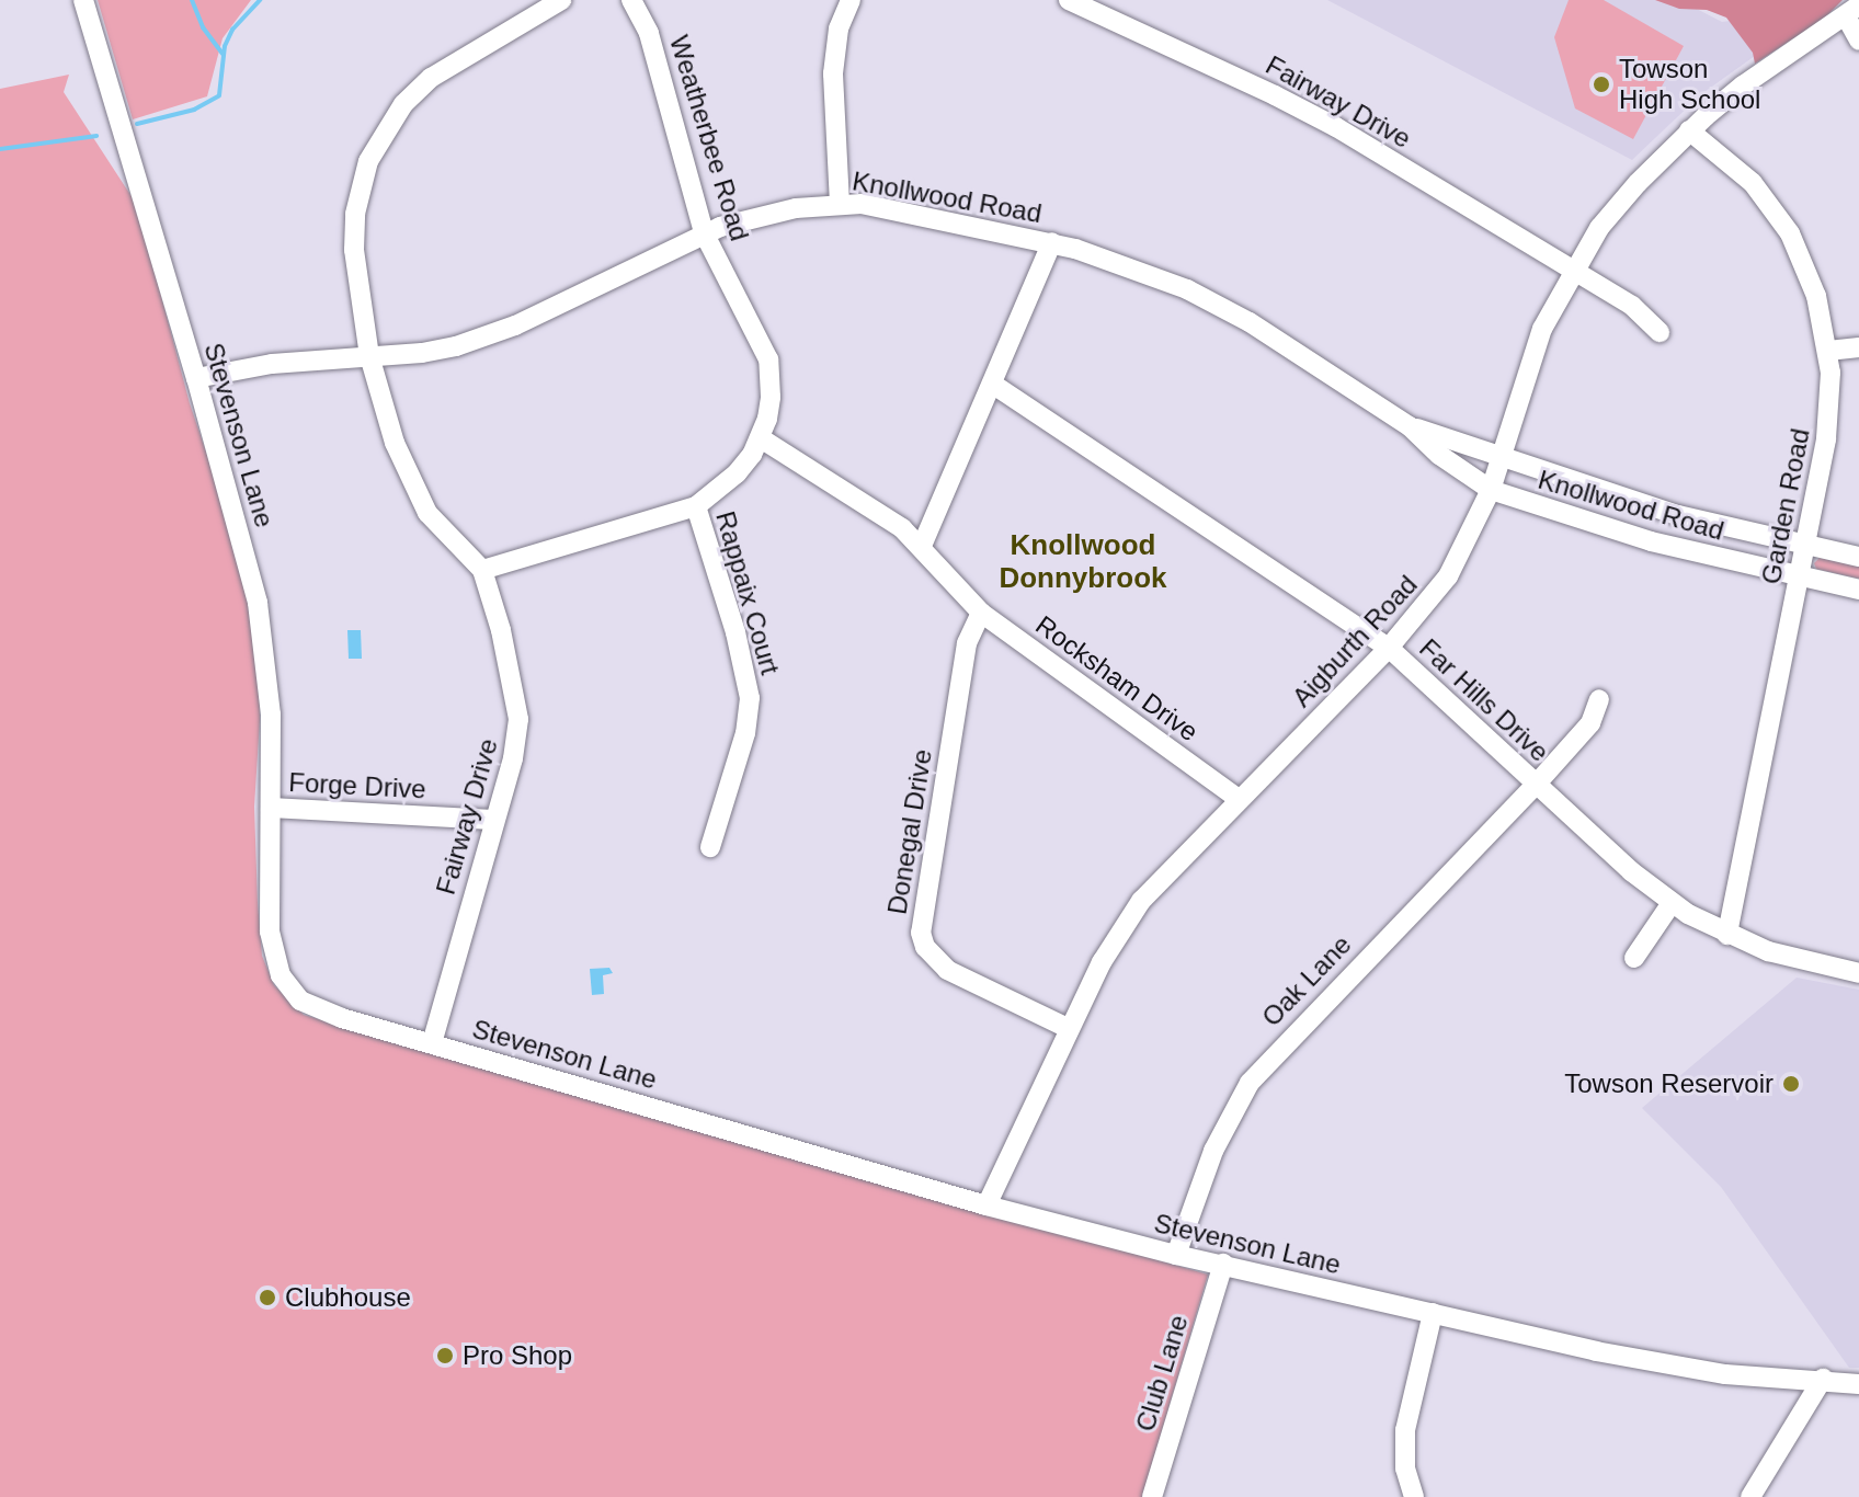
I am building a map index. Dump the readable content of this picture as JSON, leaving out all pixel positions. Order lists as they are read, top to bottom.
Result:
{
  "streets": {
    "street": [
      "Fairway Drive",
      "Weatherbee Road",
      "Knollwood Road",
      "Stevenson Lane",
      "Garden Road",
      "Rappaix Court",
      "Aigburth Road",
      "Rocksham Drive",
      "Far Hills Drive",
      "Forge Drive",
      "Donegal Drive",
      "Oak Lane",
      "Club Lane"
    ]
  },
  "crossings": [
    ["Fairway Drive", "Weatherbee Road"],
    ["Fairway Drive", "Knollwood Road"],
    ["Fairway Drive", "Stevenson Lane"],
    ["Fairway Drive", "Aigburth Road"],
    ["Fairway Drive", "Forge Drive"],
    ["Weatherbee Road", "Knollwood Road"],
    ["Weatherbee Road", "Rappaix Court"],
    ["Weatherbee Road", "Rocksham Drive"],
    ["Knollwood Road", "Stevenson Lane"],
    ["Knollwood Road", "Garden Road"],
    ["Knollwood Road", "Aigburth Road"],
    ["Stevenson Lane", "Aigburth Road"],
    ["Stevenson Lane", "Forge Drive"],
    ["Stevenson Lane", "Oak Lane"],
    ["Stevenson Lane", "Club Lane"],
    ["Garden Road", "Aigburth Road"],
    ["Garden Road", "Far Hills Drive"],
    ["Aigburth Road", "Rocksham Drive"],
    ["Aigburth Road", "Far Hills Drive"],
    ["Aigburth Road", "Donegal Drive"],
    ["Rocksham Drive", "Donegal Drive"],
    ["Far Hills Drive", "Oak Lane"]
  ],
  "districts": ["Knollwood Donnybrook"],
  "places": [
    "Towson High School",
    "Towson Reservoir",
    "Clubhouse",
    "Pro Shop"
  ]
}
